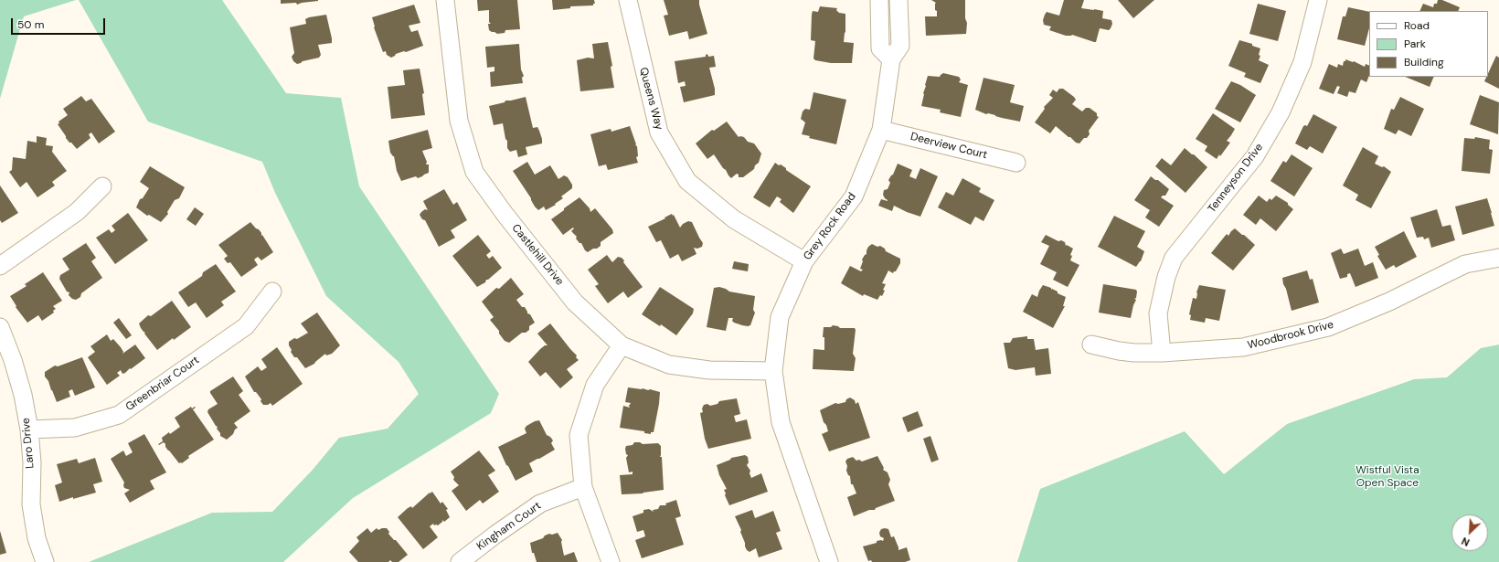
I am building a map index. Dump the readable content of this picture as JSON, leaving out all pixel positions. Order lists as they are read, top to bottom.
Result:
{
  "streets": {
    "street": [
      "Queens Way",
      "Deerview Court",
      "Tenneyson Drive",
      "Grey Rock Road",
      "Castlehill Drive",
      "Woodbrook Drive",
      "Greenbriar Court",
      "Laro Drive",
      "Kingham Court"
    ]
  },
  "crossings": [
    ["Queens Way", "Grey Rock Road"],
    ["Deerview Court", "Grey Rock Road"],
    ["Tenneyson Drive", "Woodbrook Drive"],
    ["Grey Rock Road", "Castlehill Drive"],
    ["Greenbriar Court", "Laro Drive"]
  ],
  "parks": ["Wistful Vista Open Space"],
  "legend": ["Road", "Park", "Building"],
  "scale_bar": "50 m",
  "north": "bottom left"
}
